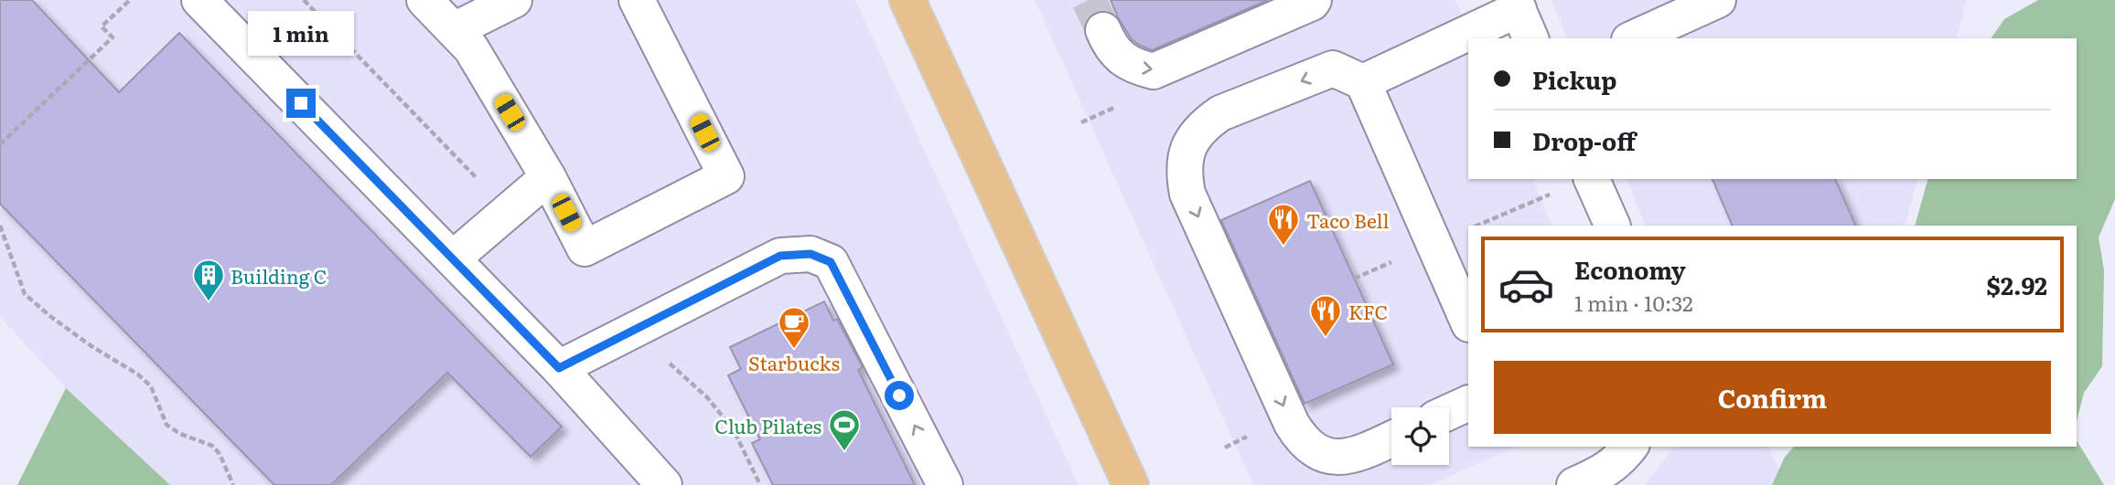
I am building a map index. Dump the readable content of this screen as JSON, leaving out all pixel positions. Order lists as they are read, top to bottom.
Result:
{
  "places": {
    "restaurant": ["Taco Bell", "KFC"],
    "building": ["Building C"],
    "cafe": ["Starbucks"],
    "sports": ["Club Pilates"]
  },
  "page": {
    "bubble": "1 min",
    "banner": ["Pickup", "Drop-off"],
    "list": [
      {
        "name": "Economy",
        "note": "1 min · 10:32",
        "value": "$2.92"
      }
    ],
    "buttons": "Confirm"
  }
}
